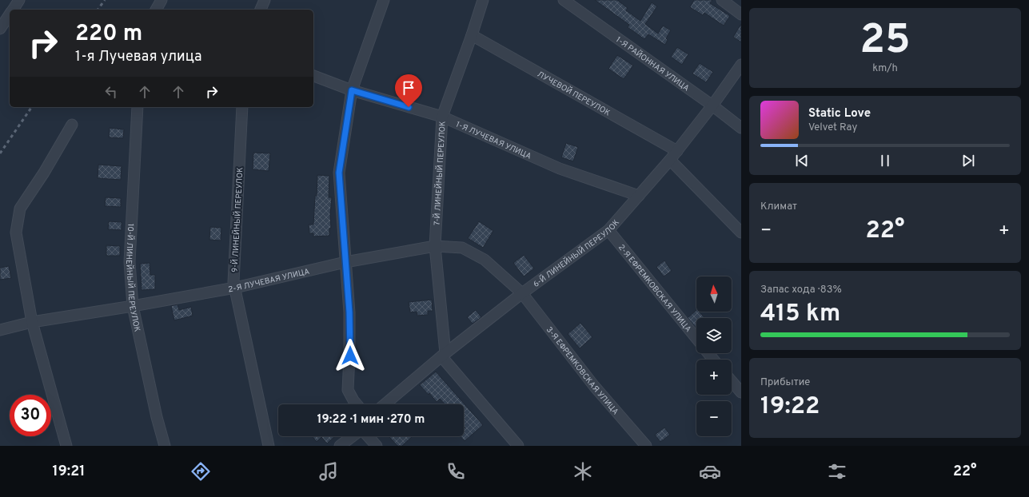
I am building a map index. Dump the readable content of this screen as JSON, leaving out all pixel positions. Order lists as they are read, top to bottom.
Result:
{
  "streets": {
    "street": [
      "1-Я РАЙОННАЯ УЛИЦА",
      "ЛУЧЕВОЙ ПЕРЕУЛОК",
      "1-Я ЛУЧЕВАЯ УЛИЦА",
      "7-Й ЛИНЕЙНЫЙ ПЕРЕУЛОК",
      "9-Й ЛИНЕЙНЫЙ ПЕРЕУЛОК",
      "6-Й ЛИНЕЙНЫЙ ПЕРЕУЛОК",
      "10-Й ЛИНЕЙНЫЙ ПЕРЕУЛОК",
      "2-Я ЛУЧЕВАЯ УЛИЦА",
      "2-Я ЕФРЕМКОВСКАЯ УЛИЦА",
      "3-Я ЕФРЕМКОВСКАЯ УЛИЦА"
    ]
  },
  "crossings": [
    ["1-Я РАЙОННАЯ УЛИЦА", "6-Й ЛИНЕЙНЫЙ ПЕРЕУЛОК"],
    ["ЛУЧЕВОЙ ПЕРЕУЛОК", "7-Й ЛИНЕЙНЫЙ ПЕРЕУЛОК"],
    ["ЛУЧЕВОЙ ПЕРЕУЛОК", "6-Й ЛИНЕЙНЫЙ ПЕРЕУЛОК"],
    ["1-Я ЛУЧЕВАЯ УЛИЦА", "7-Й ЛИНЕЙНЫЙ ПЕРЕУЛОК"],
    ["1-Я ЛУЧЕВАЯ УЛИЦА", "6-Й ЛИНЕЙНЫЙ ПЕРЕУЛОК"],
    ["7-Й ЛИНЕЙНЫЙ ПЕРЕУЛОК", "6-Й ЛИНЕЙНЫЙ ПЕРЕУЛОК"],
    ["7-Й ЛИНЕЙНЫЙ ПЕРЕУЛОК", "2-Я ЛУЧЕВАЯ УЛИЦА"],
    ["9-Й ЛИНЕЙНЫЙ ПЕРЕУЛОК", "2-Я ЛУЧЕВАЯ УЛИЦА"],
    ["6-Й ЛИНЕЙНЫЙ ПЕРЕУЛОК", "2-Я ЛУЧЕВАЯ УЛИЦА"],
    ["6-Й ЛИНЕЙНЫЙ ПЕРЕУЛОК", "2-Я ЕФРЕМКОВСКАЯ УЛИЦА"],
    ["6-Й ЛИНЕЙНЫЙ ПЕРЕУЛОК", "3-Я ЕФРЕМКОВСКАЯ УЛИЦА"],
    ["10-Й ЛИНЕЙНЫЙ ПЕРЕУЛОК", "2-Я ЛУЧЕВАЯ УЛИЦА"],
    ["2-Я ЛУЧЕВАЯ УЛИЦА", "3-Я ЕФРЕМКОВСКАЯ УЛИЦА"]
  ],
  "north": "top",
  "page": {
    "tile": [
      ["25", "km/h"],
      "Климат",
      ["Запас хода · 83%", "415 km"],
      ["Прибытие", "19:22"]
    ],
    "turn": ["220 m", "1-я Лучевая улица"],
    "song": ["Static Love", "Velvet Ray"],
    "heat": ["−", "22°", "+"],
    "map_buttons": ["+", "−"],
    "limit": "30",
    "trip": "19:22 · 1 мин · 270 m",
    "tabs": ["19:21", "22°"]
  }
}
